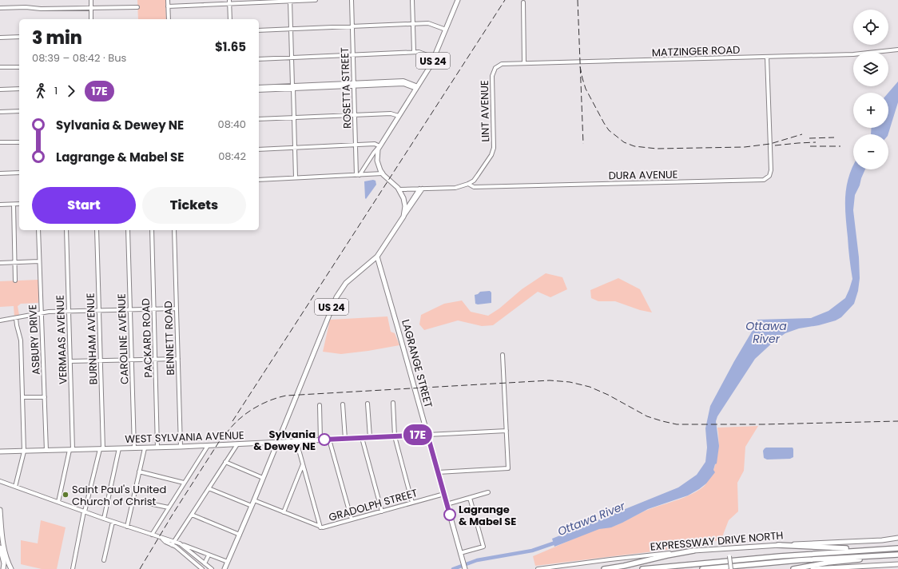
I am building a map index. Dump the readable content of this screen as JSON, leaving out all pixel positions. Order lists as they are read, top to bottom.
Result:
{
  "streets": {
    "main road": [
      "US 24",
      "LAGRANGE STREET",
      "WEST SYLVANIA AVENUE",
      "EXPRESSWAY DRIVE NORTH"
    ],
    "street": [
      "MATZINGER ROAD",
      "ROSETTA STREET",
      "LINT AVENUE",
      "DURA AVENUE",
      "PACKARD ROAD",
      "BENNETT ROAD",
      "BURNHAM AVENUE",
      "CAROLINE AVENUE",
      "ASBURY DRIVE",
      "VERMAAS AVENUE",
      "GRADOLPH STREET"
    ]
  },
  "crossings": [
    ["MATZINGER ROAD", "LINT AVENUE"],
    ["MATZINGER ROAD", "DURA AVENUE"],
    ["US 24", "DURA AVENUE"],
    ["US 24", "LAGRANGE STREET"],
    ["US 24", "WEST SYLVANIA AVENUE"],
    ["US 24", "GRADOLPH STREET"],
    ["LINT AVENUE", "DURA AVENUE"],
    ["PACKARD ROAD", "WEST SYLVANIA AVENUE"],
    ["BENNETT ROAD", "WEST SYLVANIA AVENUE"],
    ["BURNHAM AVENUE", "WEST SYLVANIA AVENUE"],
    ["CAROLINE AVENUE", "WEST SYLVANIA AVENUE"],
    ["ASBURY DRIVE", "WEST SYLVANIA AVENUE"],
    ["VERMAAS AVENUE", "WEST SYLVANIA AVENUE"],
    ["LAGRANGE STREET", "WEST SYLVANIA AVENUE"],
    ["LAGRANGE STREET", "GRADOLPH STREET"]
  ],
  "water": ["Ottawa River"],
  "places": ["Sylvania & Dewey NE", "Saint Paul's United Church of Christ", "Lagrange & Mabel SE"],
  "lines": ["bus line 17E"],
  "page": {
    "on_map": "17E",
    "map_buttons": ["+", "−"],
    "heading": ["3 min", "08:39 – 08:42 · Bus", "$1.65"],
    "legs": ["1", "17E"],
    "list": [
      {
        "name": "Sylvania & Dewey NE",
        "value": "08:40"
      },
      {
        "name": "Lagrange & Mabel SE",
        "value": "08:42"
      }
    ],
    "buttons": ["Start", "Tickets"]
  }
}
